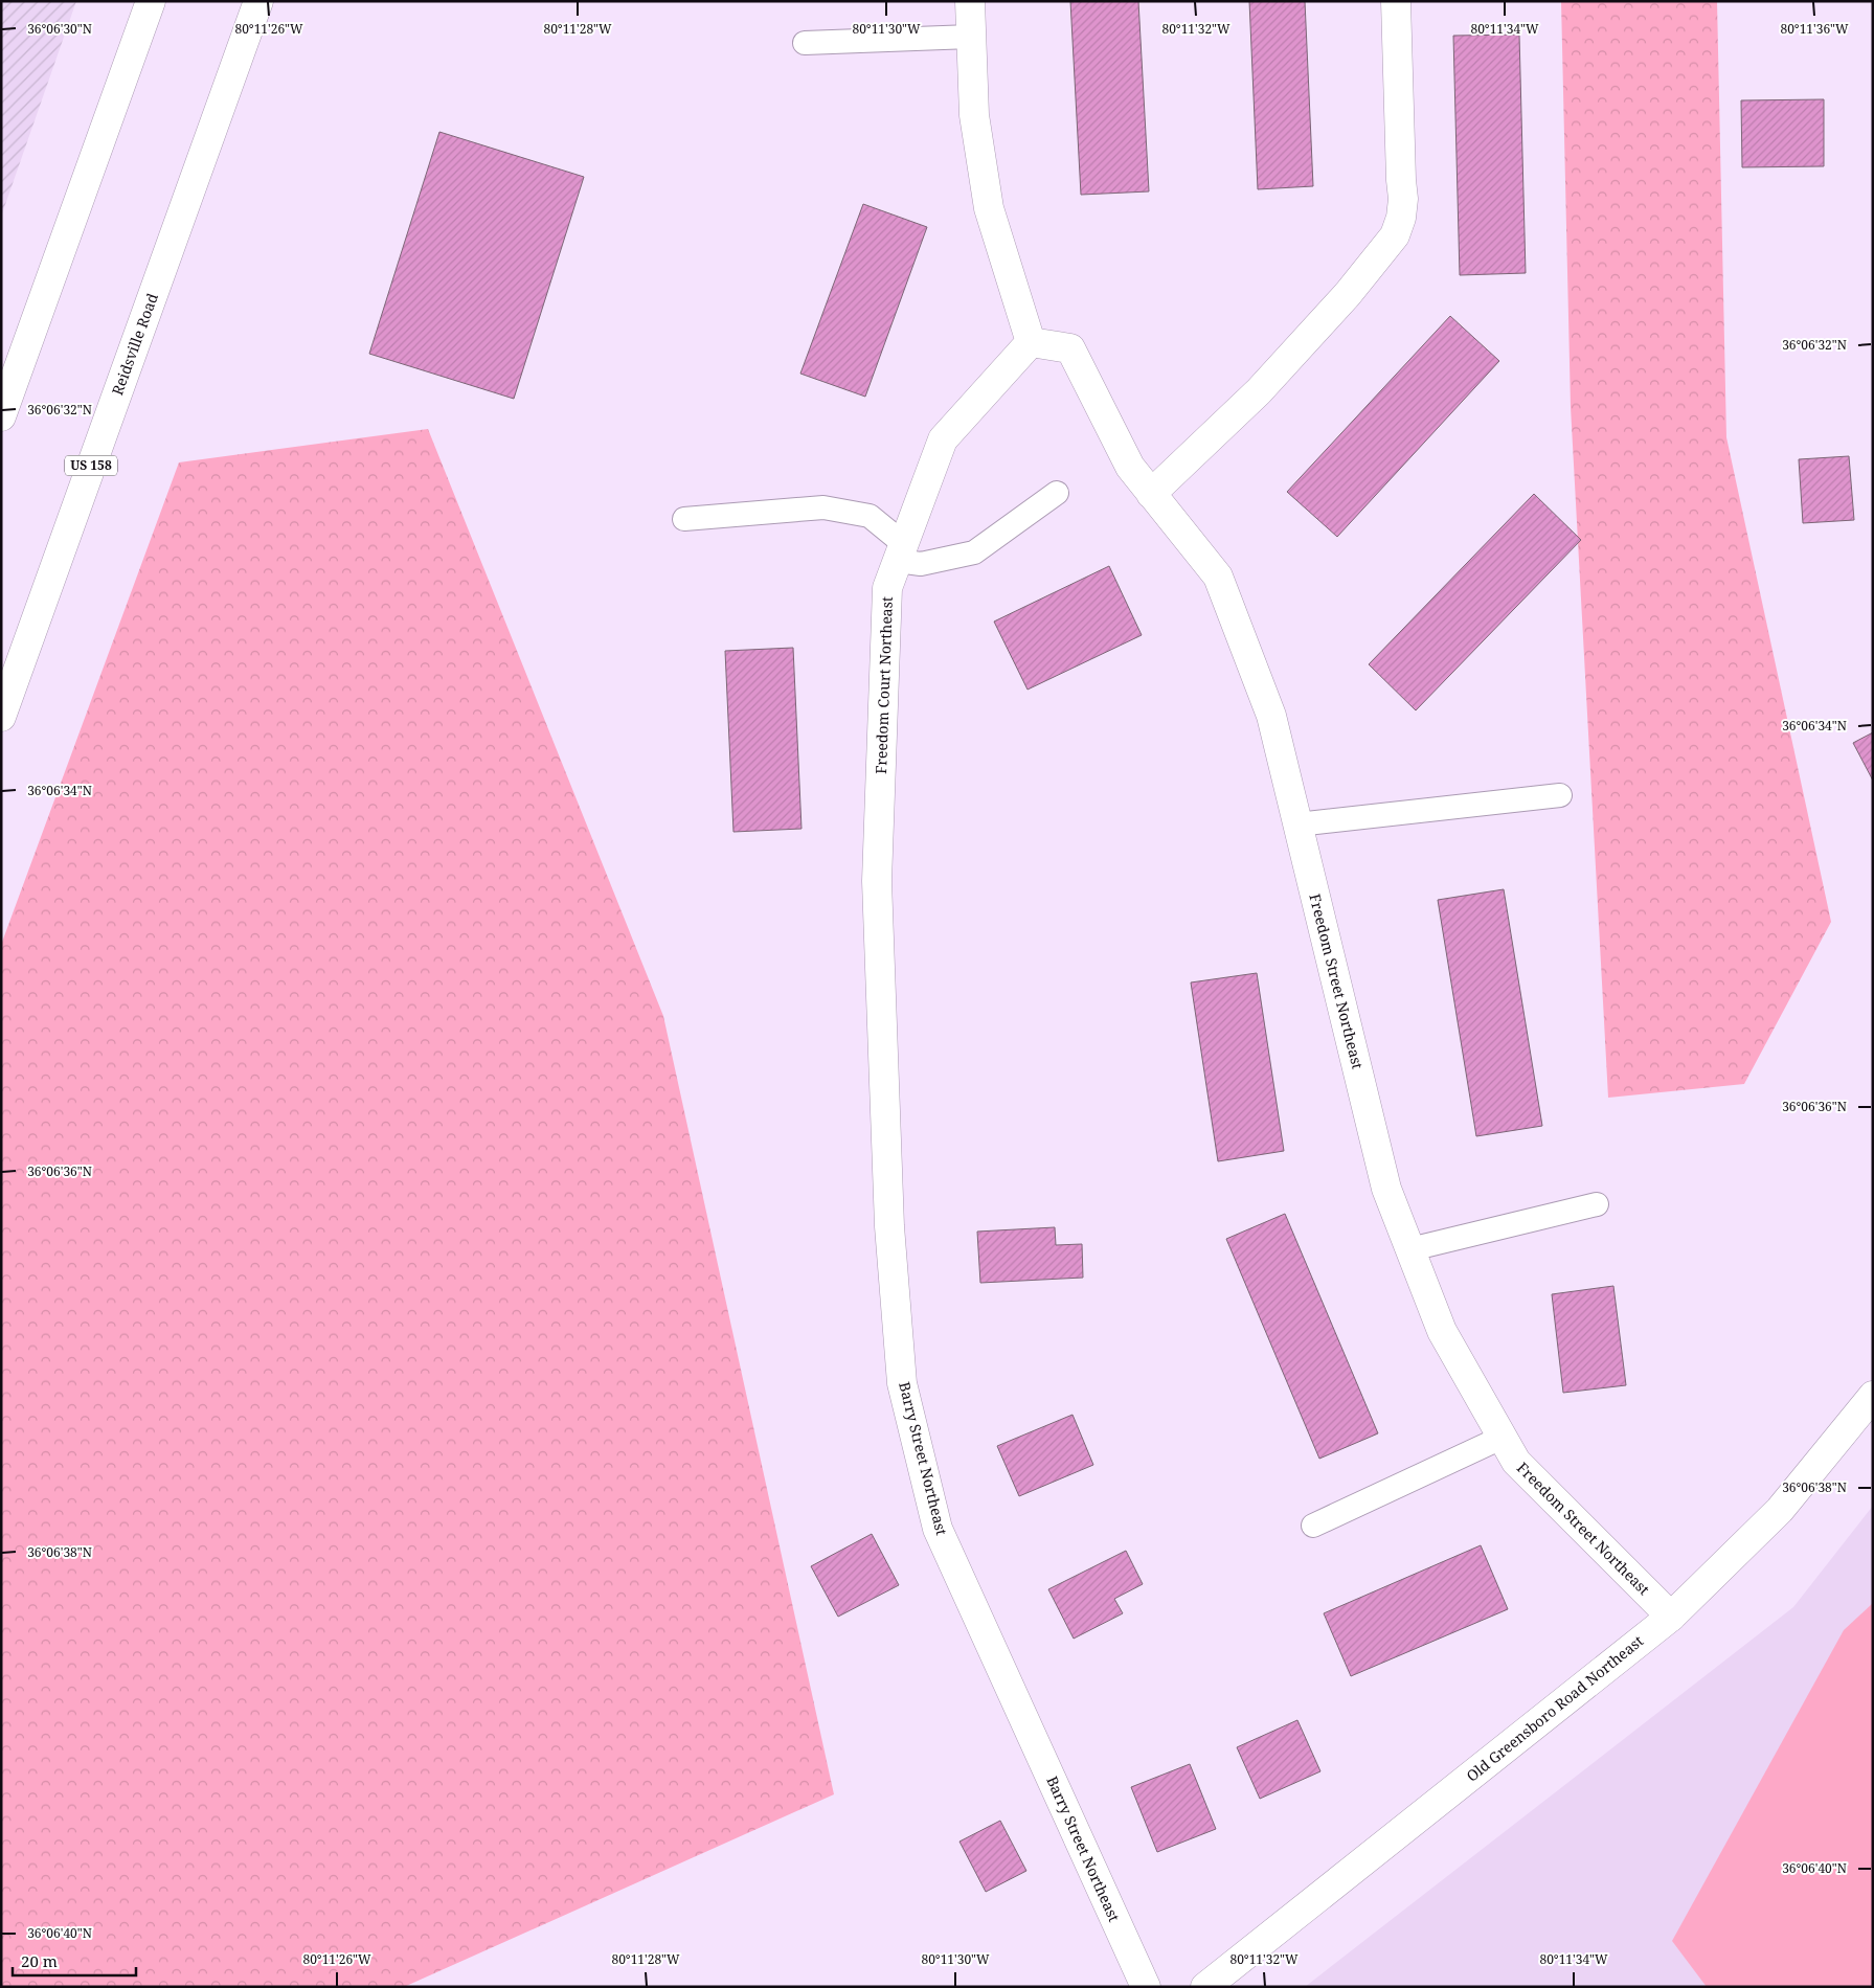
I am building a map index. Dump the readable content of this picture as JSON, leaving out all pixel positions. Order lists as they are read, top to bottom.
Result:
{
  "streets": {
    "main road": [
      "Reidsville Road",
      "US 158",
      "Freedom Court Northeast",
      "Freedom Street Northeast",
      "Barry Street Northeast",
      "Old Greensboro Road Northeast"
    ]
  },
  "crossings": [
    ["Freedom Court Northeast", "Freedom Street Northeast"],
    ["Freedom Court Northeast", "Barry Street Northeast"],
    ["Freedom Street Northeast", "Old Greensboro Road Northeast"]
  ],
  "scale_bar": "20 m",
  "coordinates": [
    "36°06'30\"N",
    "80°11'26\"W",
    "80°11'28\"W",
    "80°11'30\"W",
    "80°11'32\"W",
    "80°11'34\"W",
    "80°11'36\"W",
    "36°06'32\"N",
    "36°06'34\"N",
    "36°06'36\"N",
    "36°06'38\"N",
    "36°06'40\"N"
  ]
}
